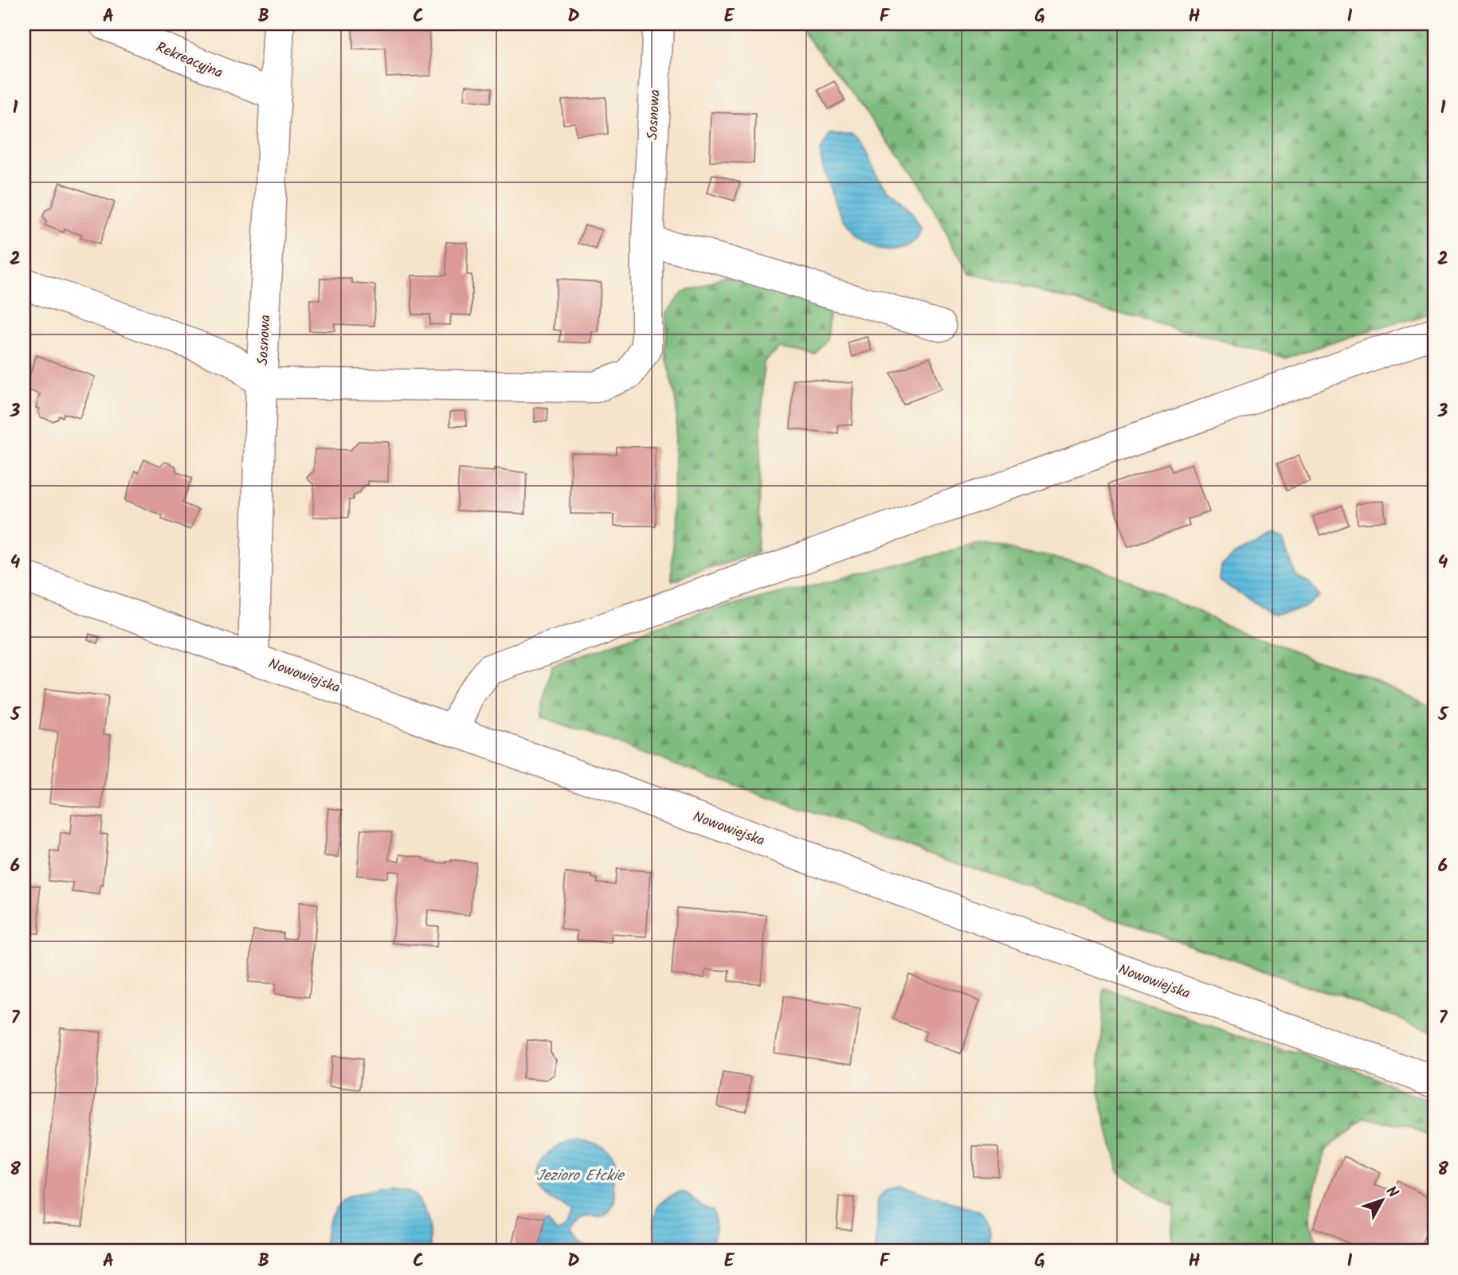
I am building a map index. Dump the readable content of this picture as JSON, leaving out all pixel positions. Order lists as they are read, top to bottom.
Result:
{
  "streets": {
    "street": ["Rekreacyjna", "Sosnowa", "Nowowiejska"]
  },
  "crossings": [
    ["Rekreacyjna", "Sosnowa"],
    ["Sosnowa", "Nowowiejska"]
  ],
  "water": ["Jezioro Ełckie"],
  "north": "top right",
  "grid": {
    "columns": [
      "A",
      "B",
      "C",
      "D",
      "E",
      "F",
      "G",
      "H",
      "I"
    ],
    "rows": [
      "1",
      "2",
      "3",
      "4",
      "5",
      "6",
      "7",
      "8"
    ]
  }
}
